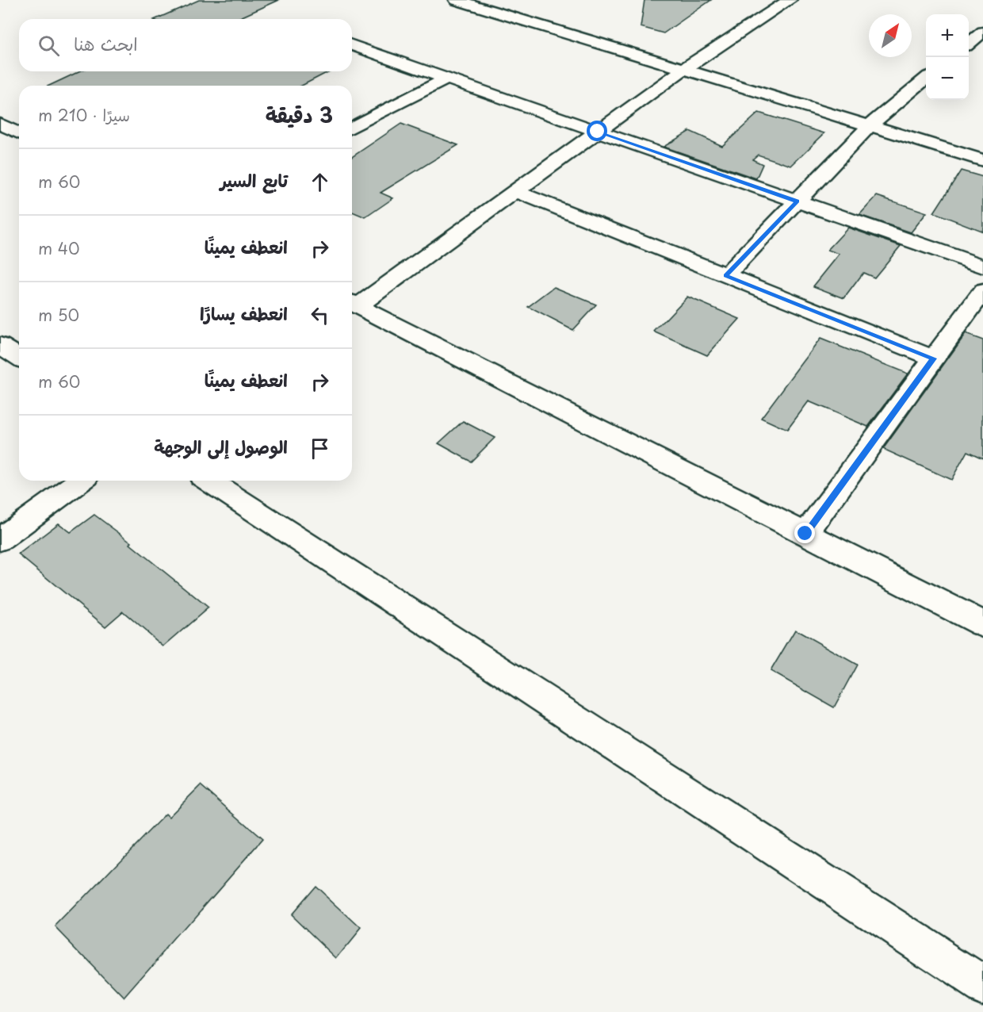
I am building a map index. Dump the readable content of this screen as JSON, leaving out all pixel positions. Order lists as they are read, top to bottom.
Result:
{
  "north": "top right",
  "page": {
    "map_buttons": ["+", "−"],
    "search": "ابحث هنا",
    "heading": ["3 دقيقة", "سيرًا · 210 m"],
    "list": [
      ["تابع السير", "60 m"],
      ["انعطف يمينًا", "40 m"],
      ["انعطف يسارًا", "50 m"],
      ["انعطف يمينًا", "60 m"],
      "الوصول إلى الوجهة"
    ]
  }
}
